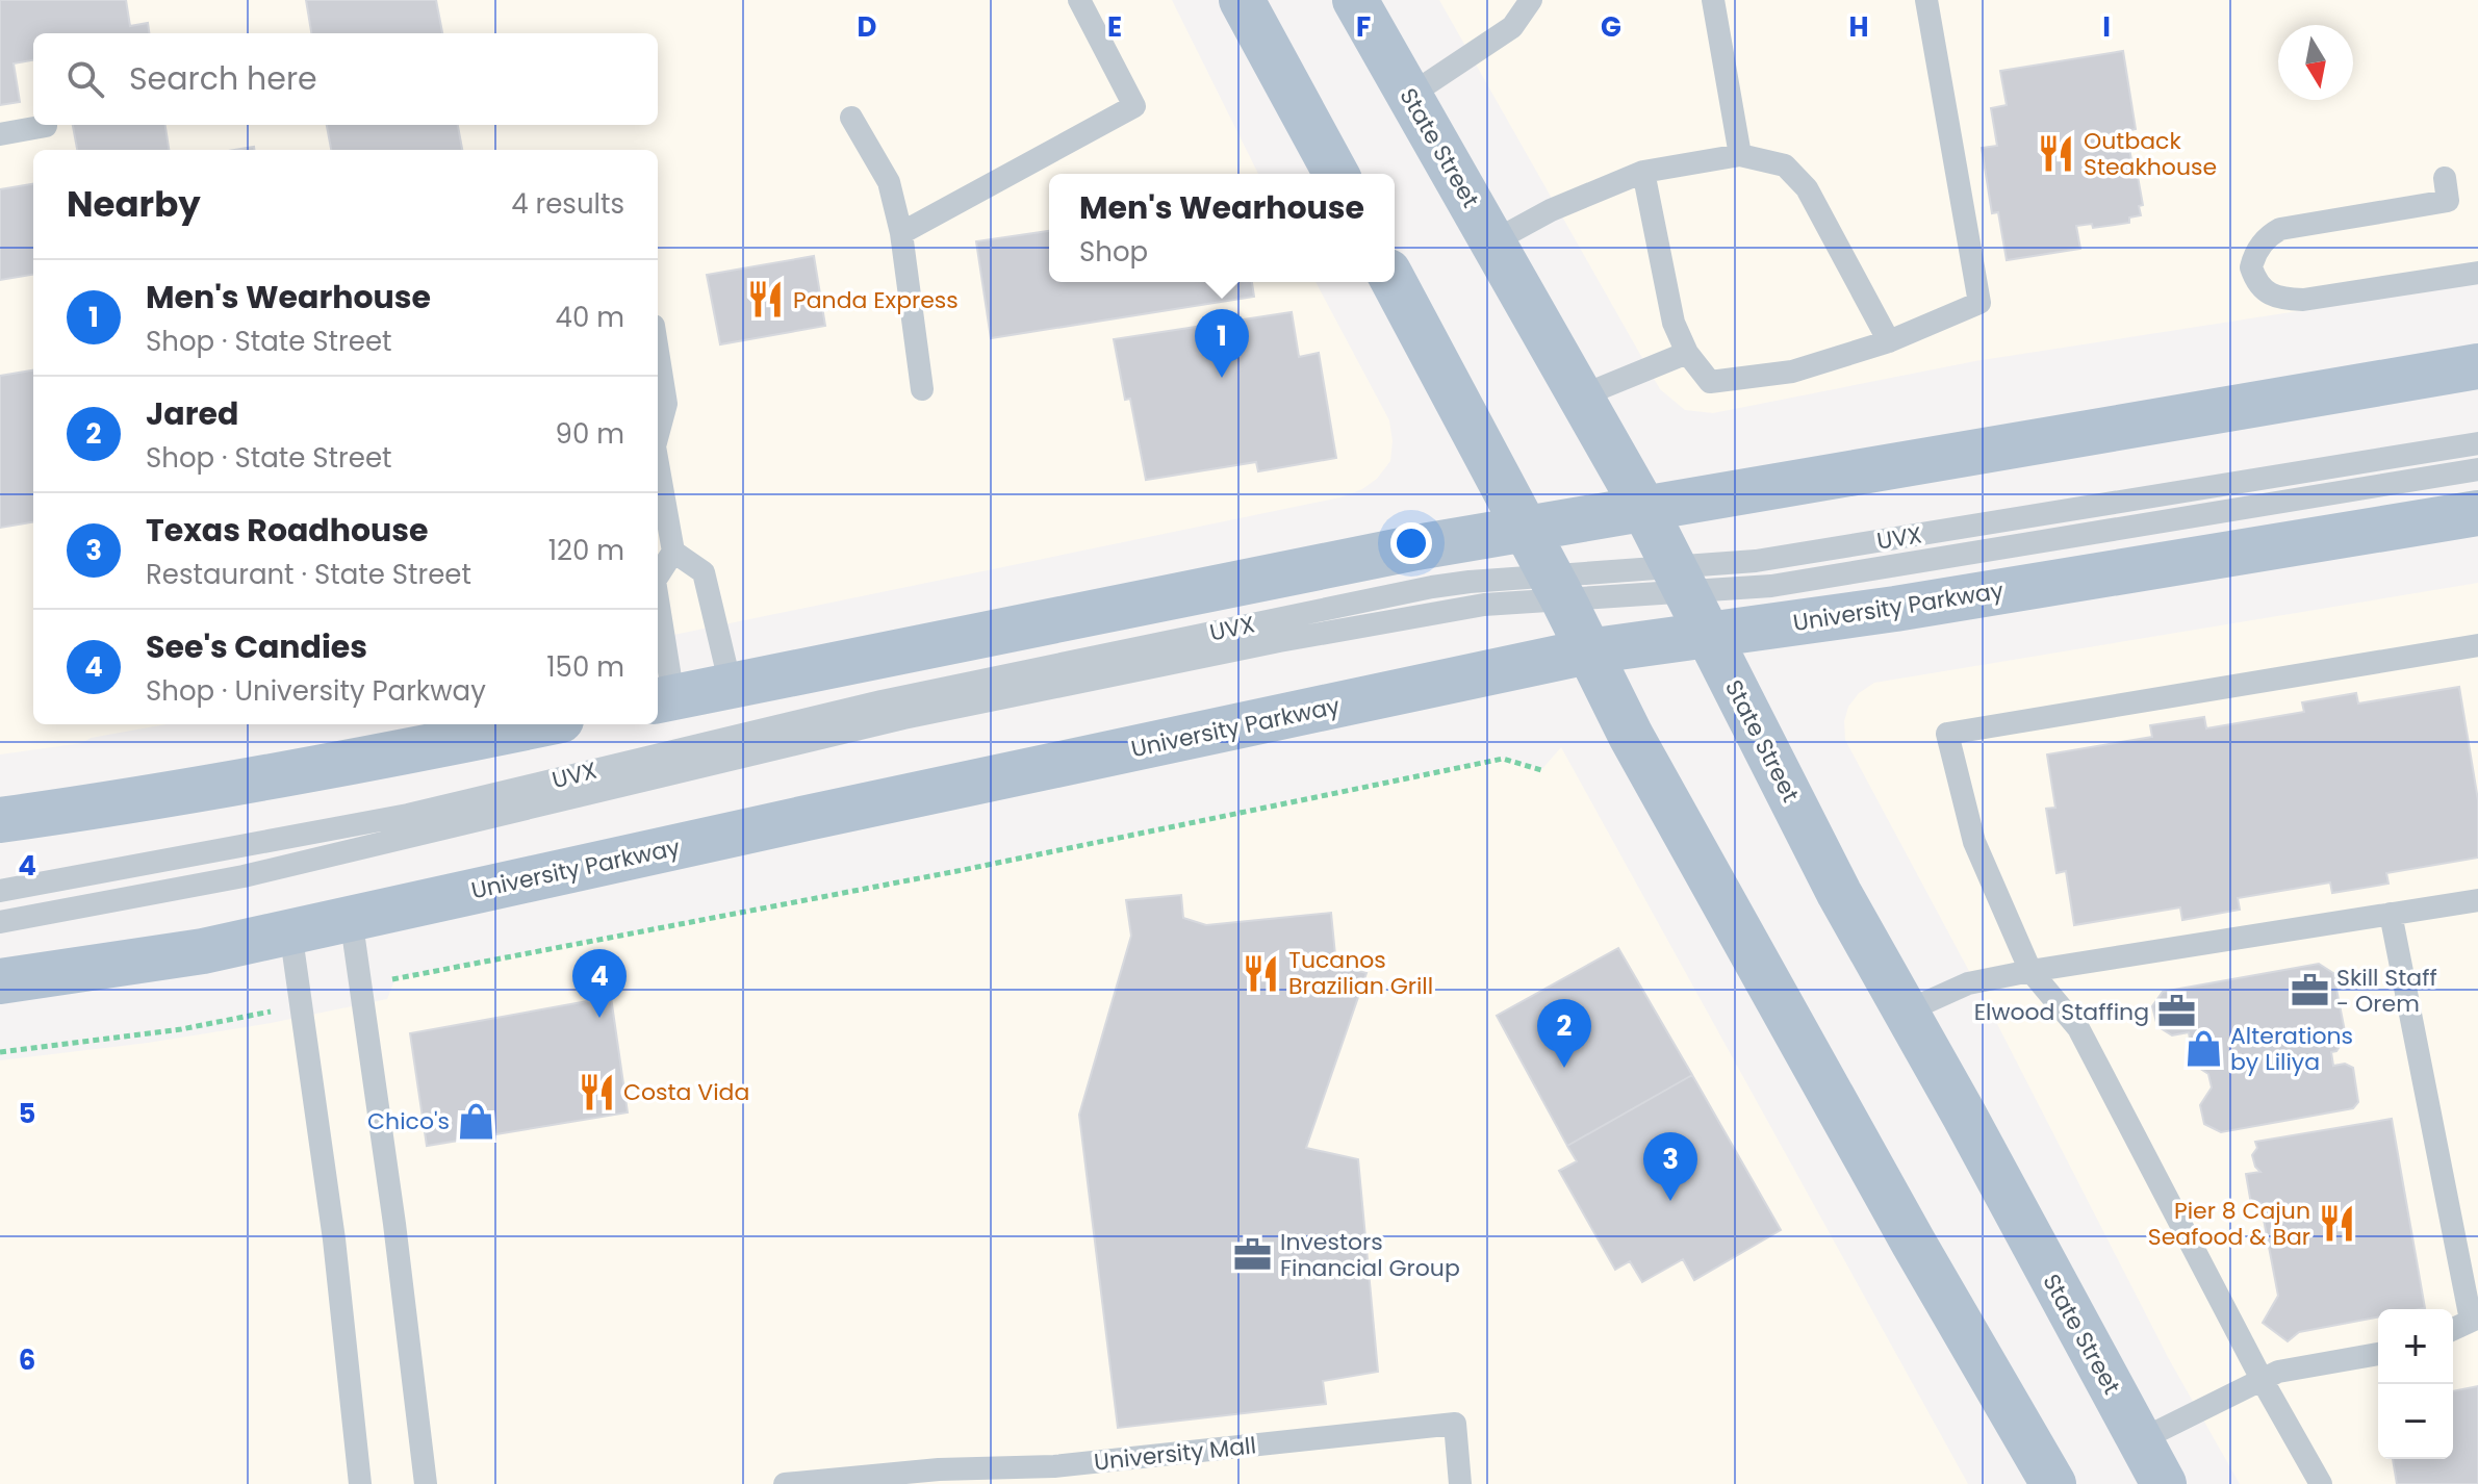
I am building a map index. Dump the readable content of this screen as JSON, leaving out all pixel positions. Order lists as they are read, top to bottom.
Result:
{
  "streets": {
    "main road": ["State Street", "University Parkway"],
    "lane": ["UVX", "University Mall"]
  },
  "crossings": [
    ["State Street", "UVX"],
    ["State Street", "University Parkway"]
  ],
  "places": {
    "restaurant": [
      "Outback Steakhouse",
      "Panda Express",
      "Tucanos Brazilian Grill",
      "Costa Vida",
      "Pier 8 Cajun Seafood & Bar"
    ],
    "office": ["Skill Staff - Orem", "Elwood Staffing", "Investors Financial Group"],
    "shop": ["Alterations by Liliya", "Chico's"]
  },
  "north": "bottom",
  "page": {
    "search": "Search here",
    "heading": ["Nearby", "4 results"],
    "popup": ["Men's Wearhouse", "Shop"],
    "list": [
      {
        "mark": "1",
        "name": "Men's Wearhouse",
        "note": "Shop · State Street",
        "value": "40 m"
      },
      {
        "mark": "2",
        "name": "Jared",
        "note": "Shop · State Street",
        "value": "90 m"
      },
      {
        "mark": "3",
        "name": "Texas Roadhouse",
        "note": "Restaurant · State Street",
        "value": "120 m"
      },
      {
        "mark": "4",
        "name": "See's Candies",
        "note": "Shop · University Parkway",
        "value": "150 m"
      }
    ],
    "pins": [
      "1",
      "4",
      "2",
      "3"
    ],
    "map_buttons": ["+", "−"]
  },
  "grid": {
    "columns": [
      "D",
      "E",
      "F",
      "G",
      "H",
      "I"
    ],
    "rows": ["4", "5", "6"]
  }
}
